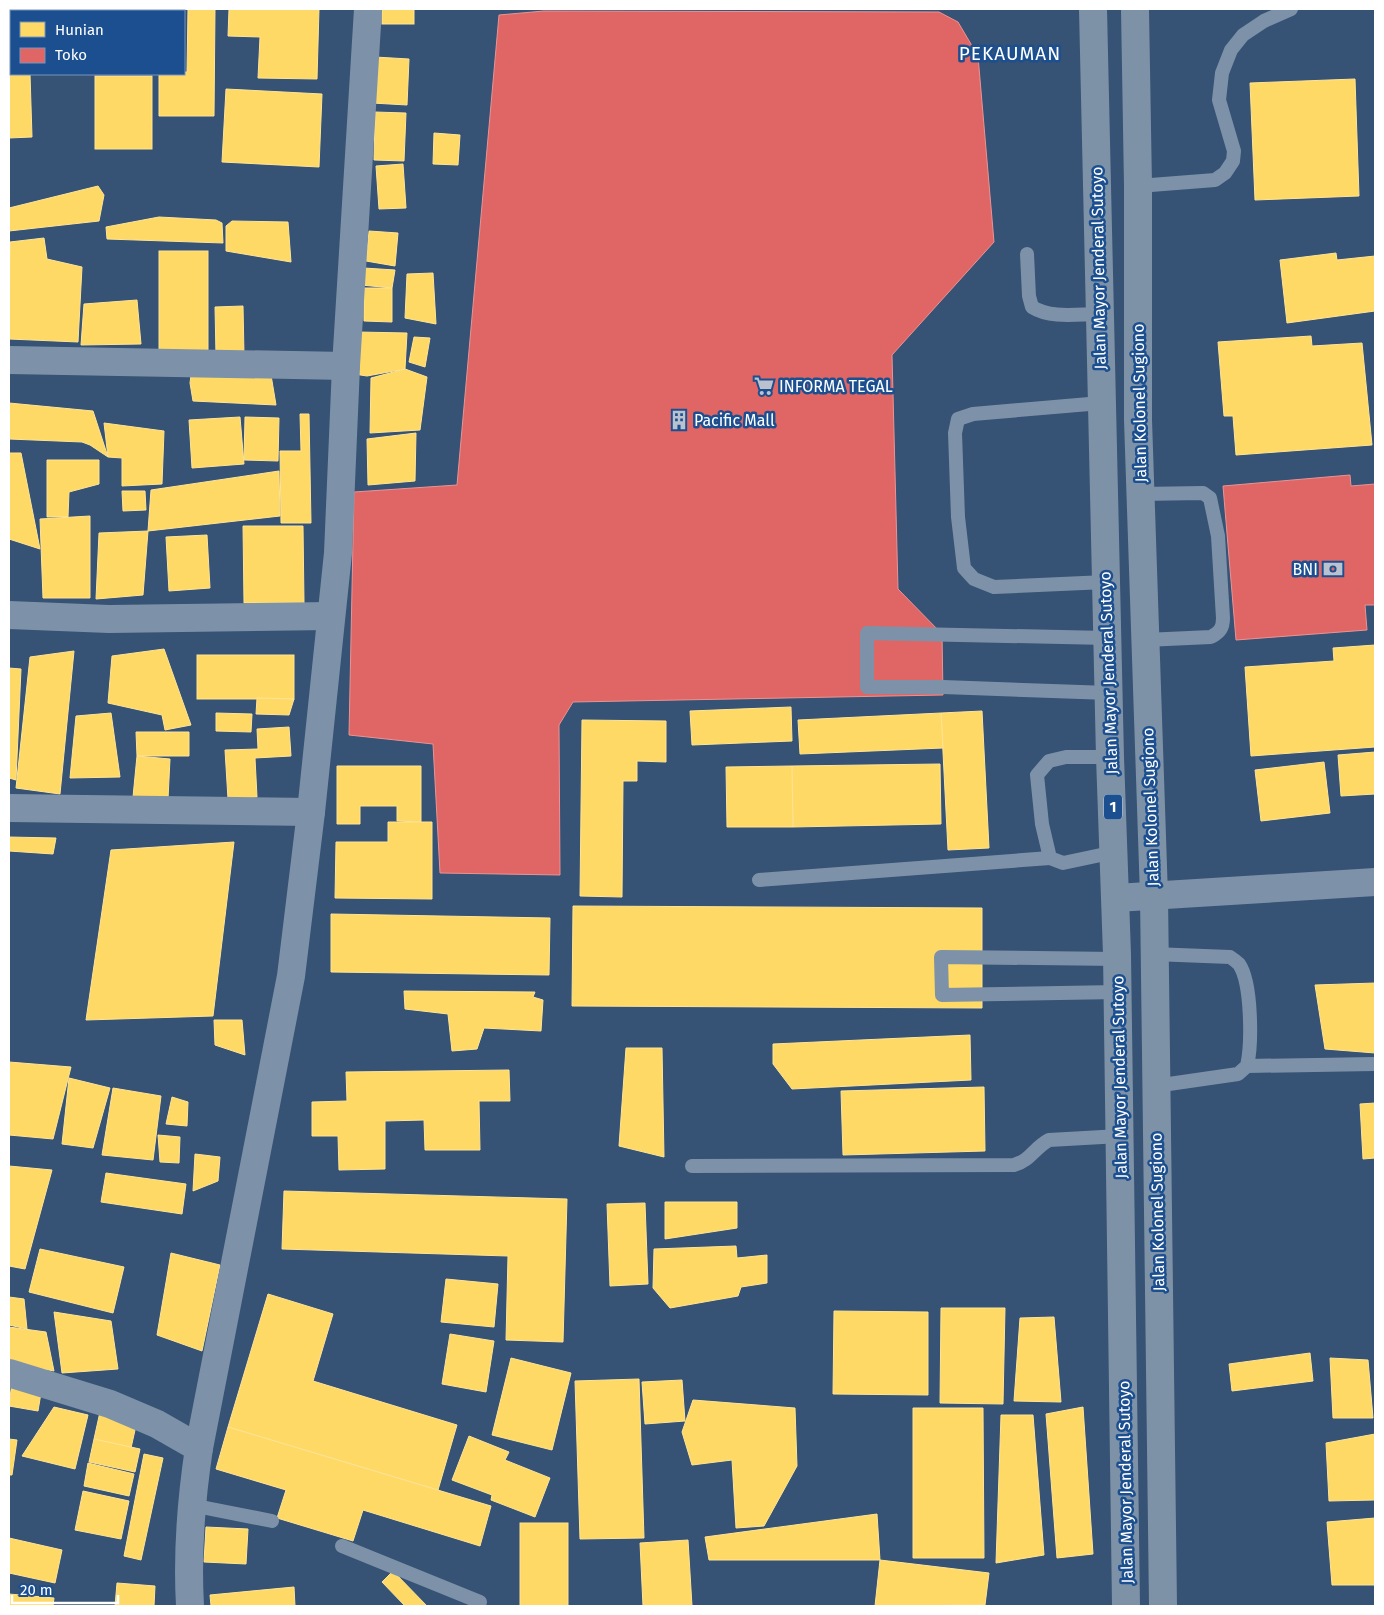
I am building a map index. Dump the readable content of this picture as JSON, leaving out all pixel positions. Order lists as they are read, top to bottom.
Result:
{
  "streets": {
    "highway": ["Jalan Mayor Jenderal Sutoyo", "Jalan Kolonel Sugiono", "1"]
  },
  "districts": ["PEKAUMAN"],
  "places": {
    "supermarket": ["INFORMA TEGAL"],
    "building": ["Pacific Mall"],
    "bank": ["BNI"]
  },
  "legend": ["Hunian", "Toko"],
  "scale_bar": "20 m"
}
